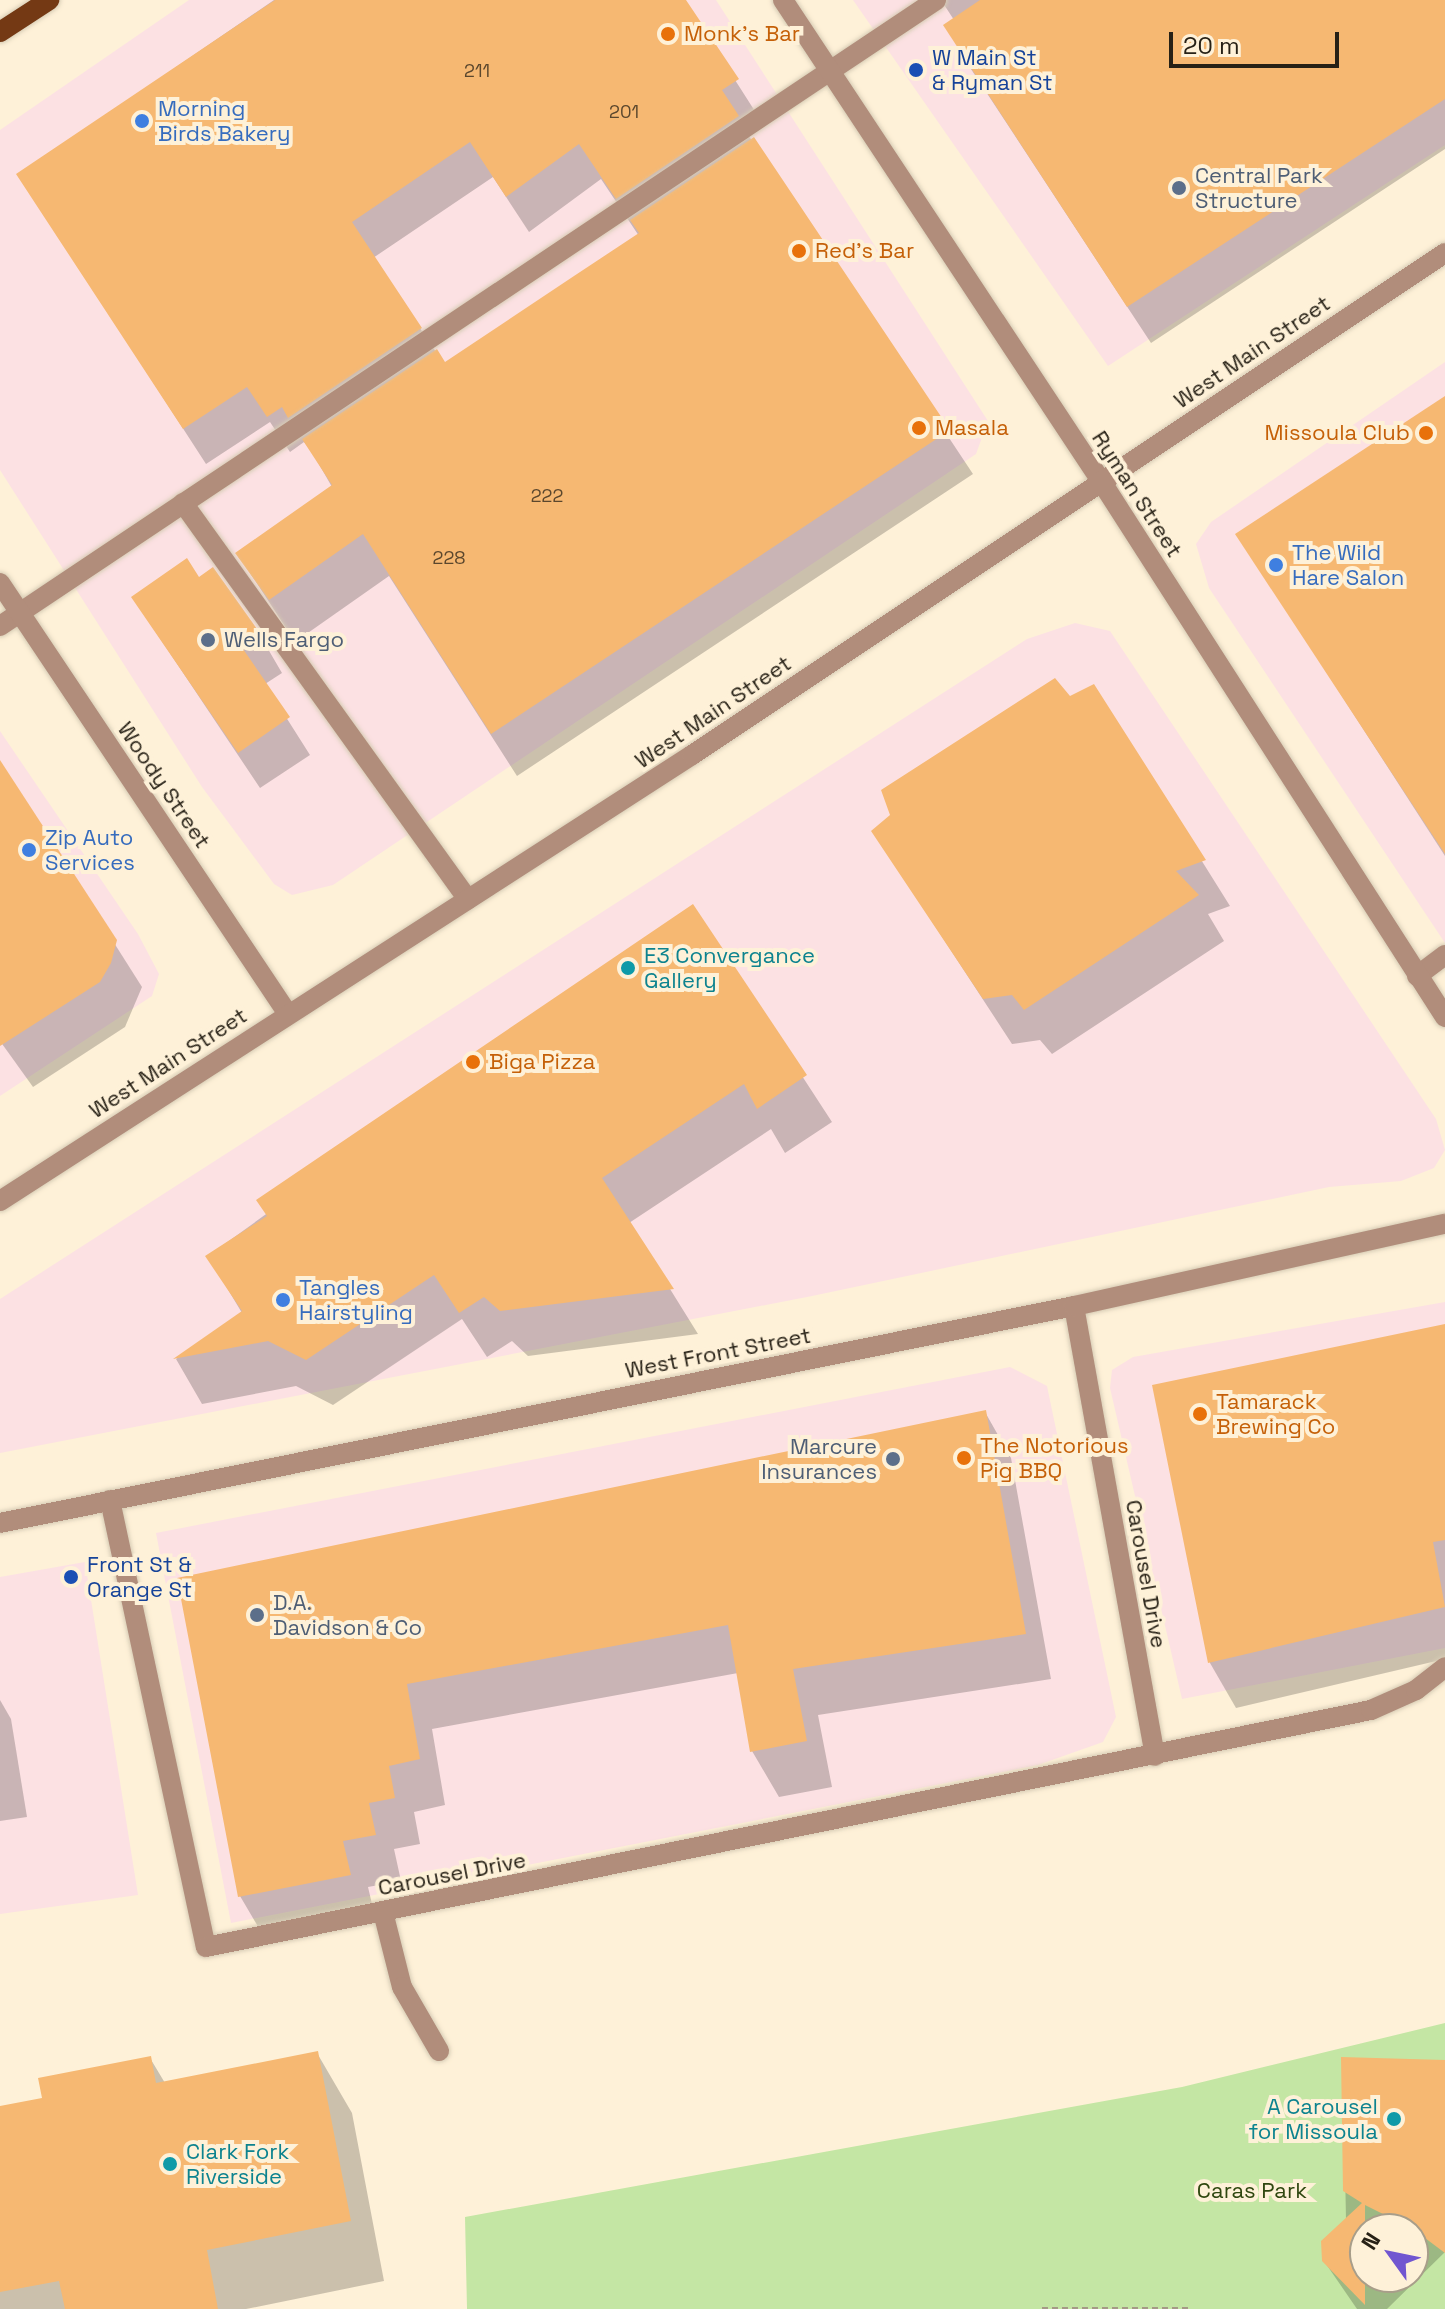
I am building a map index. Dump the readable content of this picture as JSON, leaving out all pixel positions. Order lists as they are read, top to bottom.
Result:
{
  "streets": {
    "street": [
      "West Main Street",
      "Ryman Street",
      "Woody Street",
      "West Front Street",
      "Carousel Drive"
    ]
  },
  "crossings": [
    ["West Main Street", "Ryman Street"],
    ["West Main Street", "Woody Street"],
    ["West Front Street", "Carousel Drive"]
  ],
  "parks": ["Caras Park"],
  "places": [
    "Monk's Bar",
    "W Main St & Ryman St",
    "Morning Birds Bakery",
    "Central Park Structure",
    "Red's Bar",
    "Masala",
    "Missoula Club",
    "The Wild Hare Salon",
    "Wells Fargo",
    "Zip Auto Services",
    "E3 Convergance Gallery",
    "Biga Pizza",
    "Tangles Hairstyling",
    "Tamarack Brewing Co",
    "The Notorious Pig BBQ",
    "Marcure Insurances",
    "Front St & Orange St",
    "D.A. Davidson & Co",
    "A Carousel for Missoula",
    "Clark Fork Riverside"
  ],
  "house_numbers": [
    "211",
    "201",
    "222",
    "228"
  ],
  "scale_bar": "20 m",
  "north": "top left"
}
